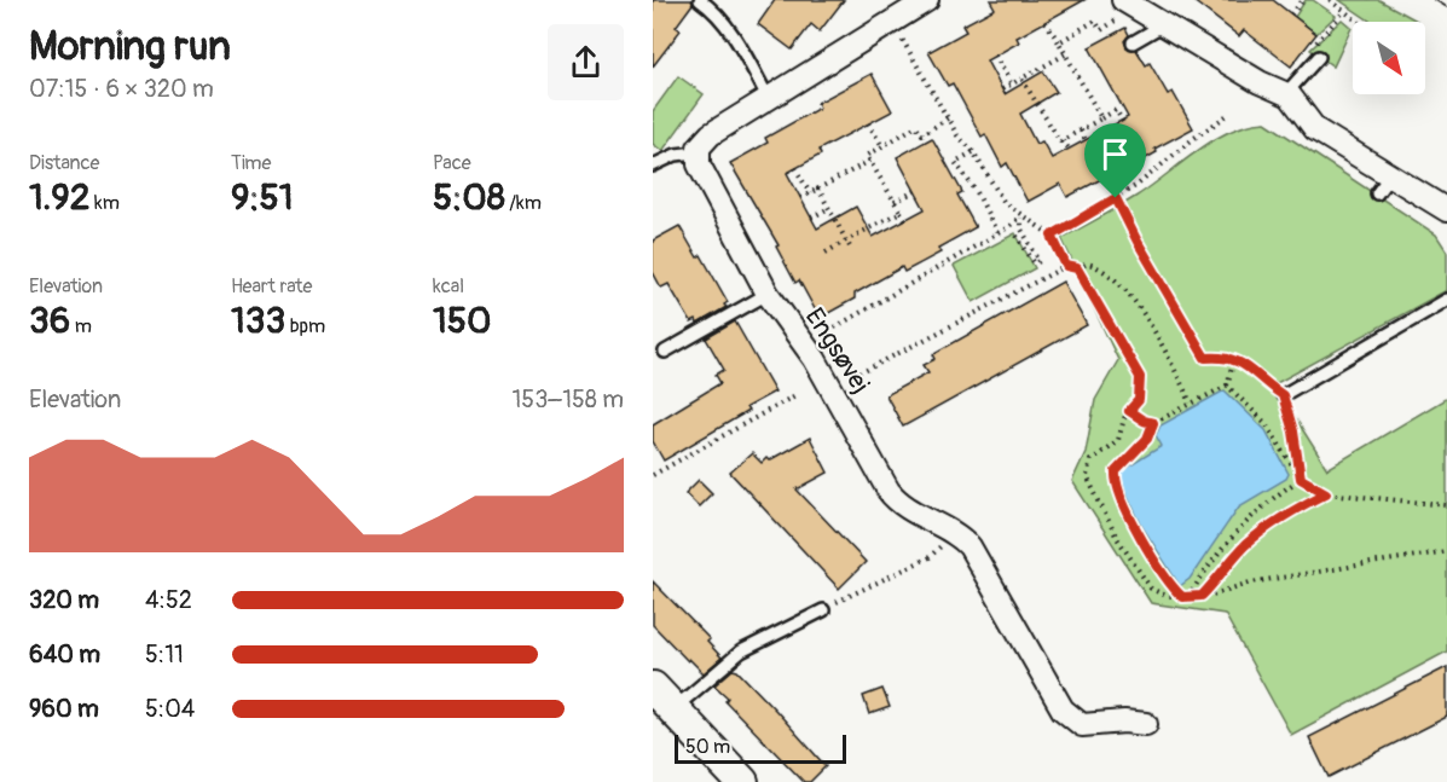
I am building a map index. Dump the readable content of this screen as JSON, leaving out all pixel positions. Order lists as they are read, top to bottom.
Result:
{
  "streets": {
    "street": ["Engsøvej"]
  },
  "scale_bar": "50 m",
  "north": "bottom right",
  "page": {
    "heading": ["Morning run", "07:15 · 6 × 320 m"],
    "stats": [
      ["Distance", "1.92 km"],
      ["Time", "9:51"],
      ["Pace", "5:08 /km"],
      ["Elevation", "36 m"],
      ["Heart rate", "133 bpm"],
      ["kcal", "150"]
    ],
    "chart": ["Elevation", "153–158 m"],
    "list": [
      {
        "name": "320 m",
        "note": "4:52"
      },
      {
        "name": "640 m",
        "note": "5:11"
      },
      {
        "name": "960 m",
        "note": "5:04"
      }
    ],
    "scale": "50 m"
  }
}
